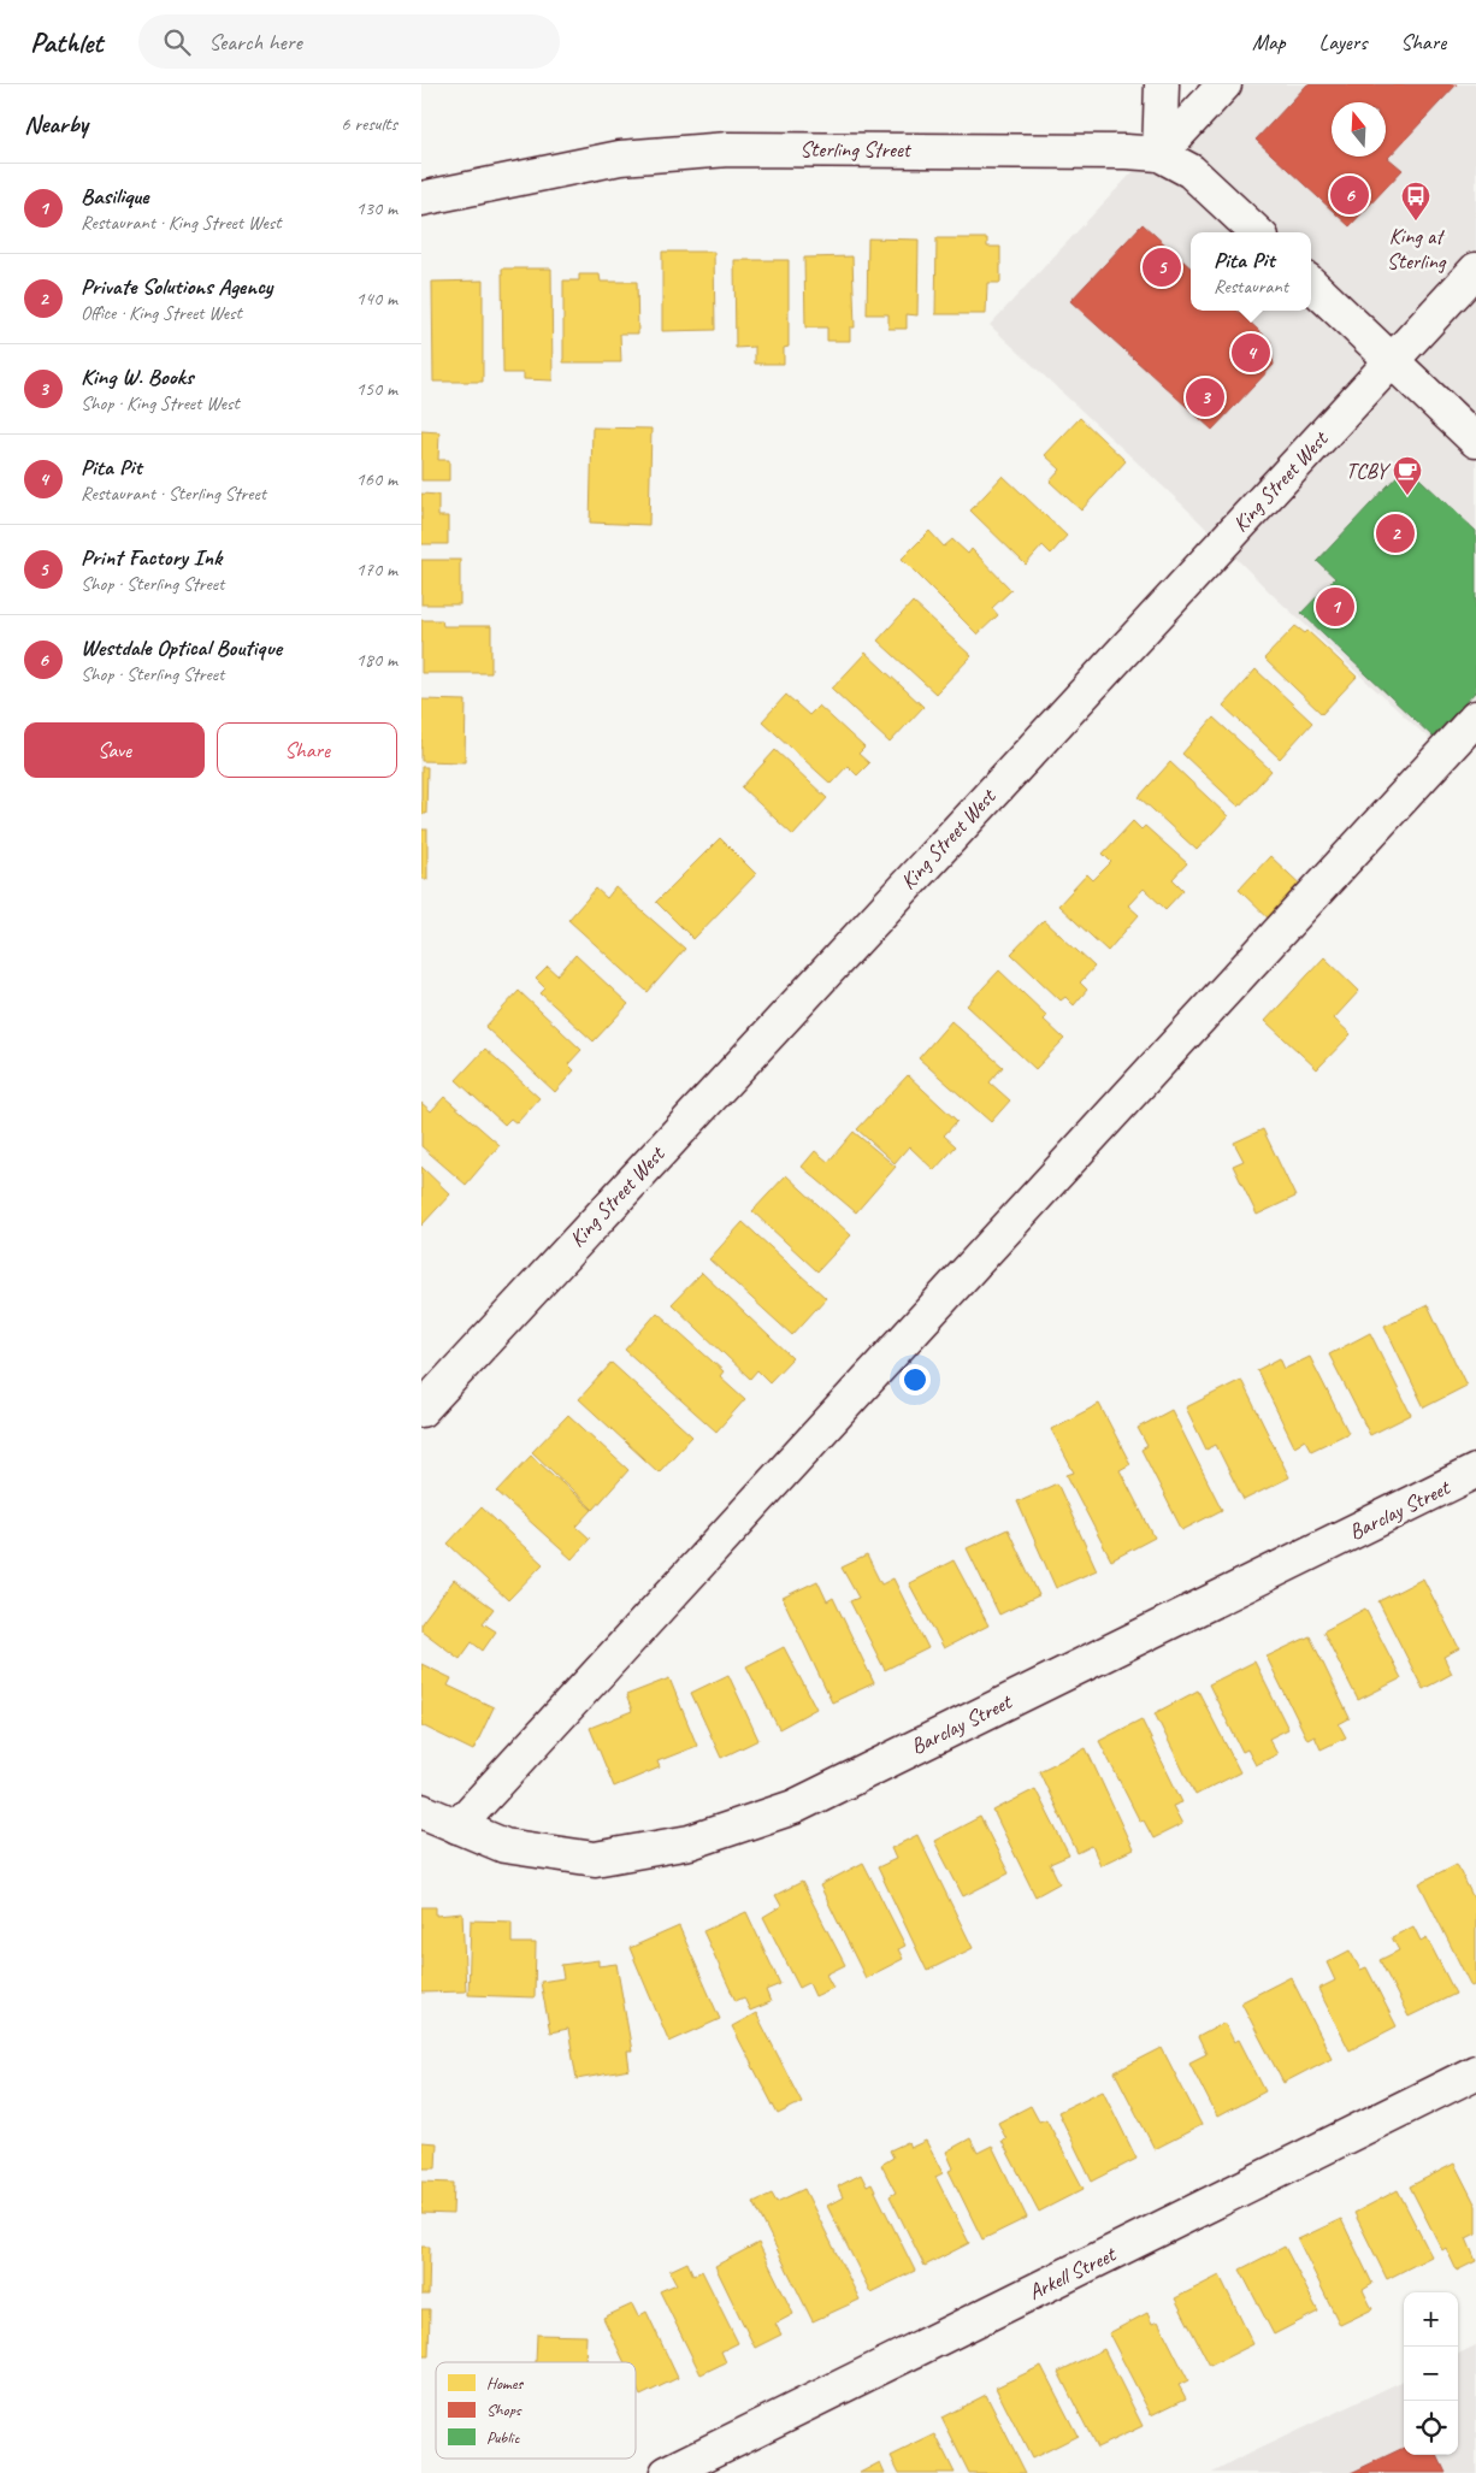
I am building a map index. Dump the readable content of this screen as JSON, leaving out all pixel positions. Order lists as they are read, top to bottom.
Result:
{
  "streets": {
    "street": [
      "Sterling Street",
      "King Street West",
      "Barclay Street",
      "Arkell Street"
    ]
  },
  "places": {
    "bus stop": ["King at Sterling"],
    "cafe": ["TCBY"]
  },
  "legend": ["Homes", "Shops", "Public"],
  "north": "top",
  "page": {
    "header": "Pathlet",
    "search": "Search here",
    "nav": ["Map", "Layers", "Share"],
    "heading": ["Nearby", "6 results"],
    "list": [
      {
        "mark": "1",
        "name": "Basilique",
        "note": "Restaurant · King Street West",
        "value": "130 m"
      },
      {
        "mark": "2",
        "name": "Private Solutions Agency",
        "note": "Office · King Street West",
        "value": "140 m"
      },
      {
        "mark": "3",
        "name": "King W. Books",
        "note": "Shop · King Street West",
        "value": "150 m"
      },
      {
        "mark": "4",
        "name": "Pita Pit",
        "note": "Restaurant · Sterling Street",
        "value": "160 m"
      },
      {
        "mark": "5",
        "name": "Print Factory Ink",
        "note": "Shop · Sterling Street",
        "value": "170 m"
      },
      {
        "mark": "6",
        "name": "Westdale Optical Boutique",
        "note": "Shop · Sterling Street",
        "value": "180 m"
      }
    ],
    "pins": [
      "6",
      "5",
      "4",
      "3",
      "2",
      "1"
    ],
    "popup": ["Pita Pit", "Restaurant"],
    "buttons": ["Save", "Share"],
    "map_buttons": ["+", "−"]
  }
}
